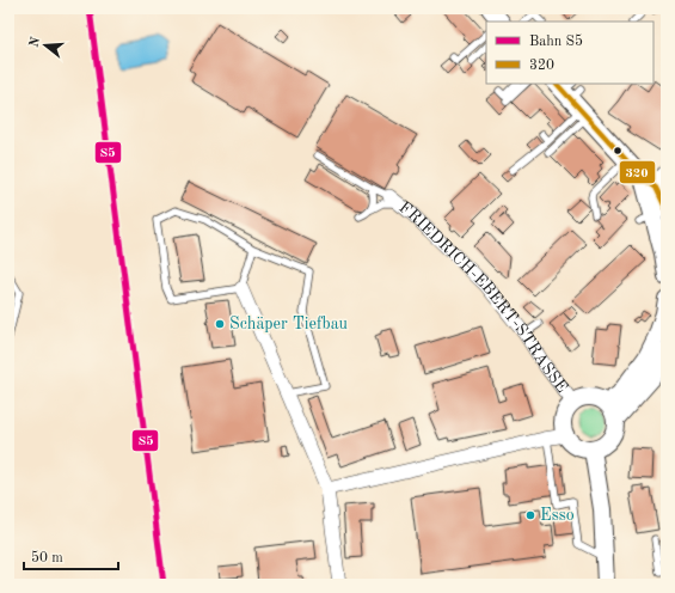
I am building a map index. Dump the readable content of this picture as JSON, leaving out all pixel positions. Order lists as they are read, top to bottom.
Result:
{
  "streets": {
    "street": ["FRIEDRICH-EBERT-STRASSE"]
  },
  "places": ["Schäper Tiefbau", "Esso"],
  "lines": ["rail line S5", "transit line 320"],
  "legend": ["Bahn S5", "320"],
  "scale_bar": "50 m",
  "north": "left"
}
